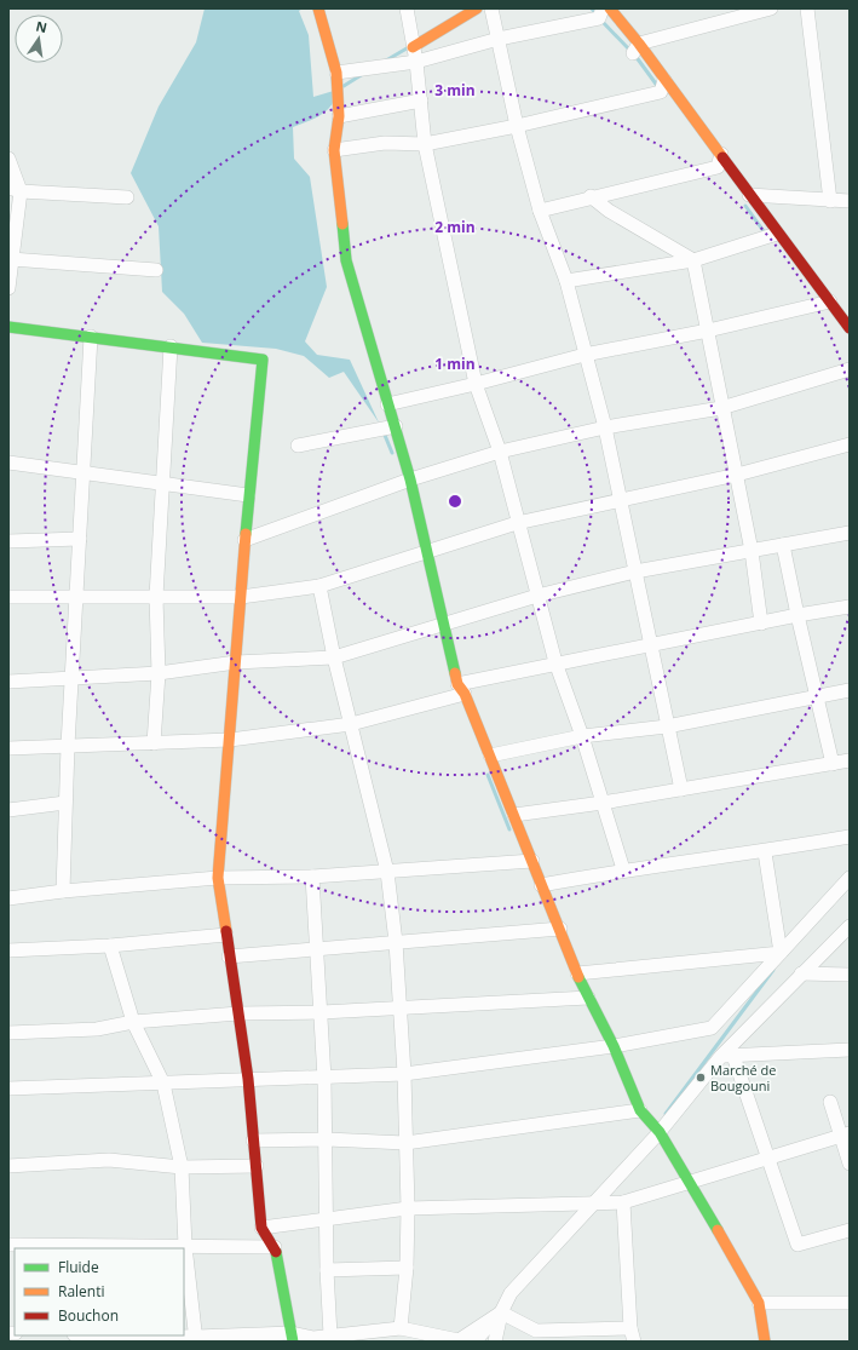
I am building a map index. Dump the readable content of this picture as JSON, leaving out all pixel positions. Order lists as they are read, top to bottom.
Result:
{
  "places": ["Marché de Bougouni"],
  "legend": ["Fluide", "Ralenti", "Bouchon"],
  "north": "top",
  "rings": ["3 min", "2 min", "1 min"]
}
